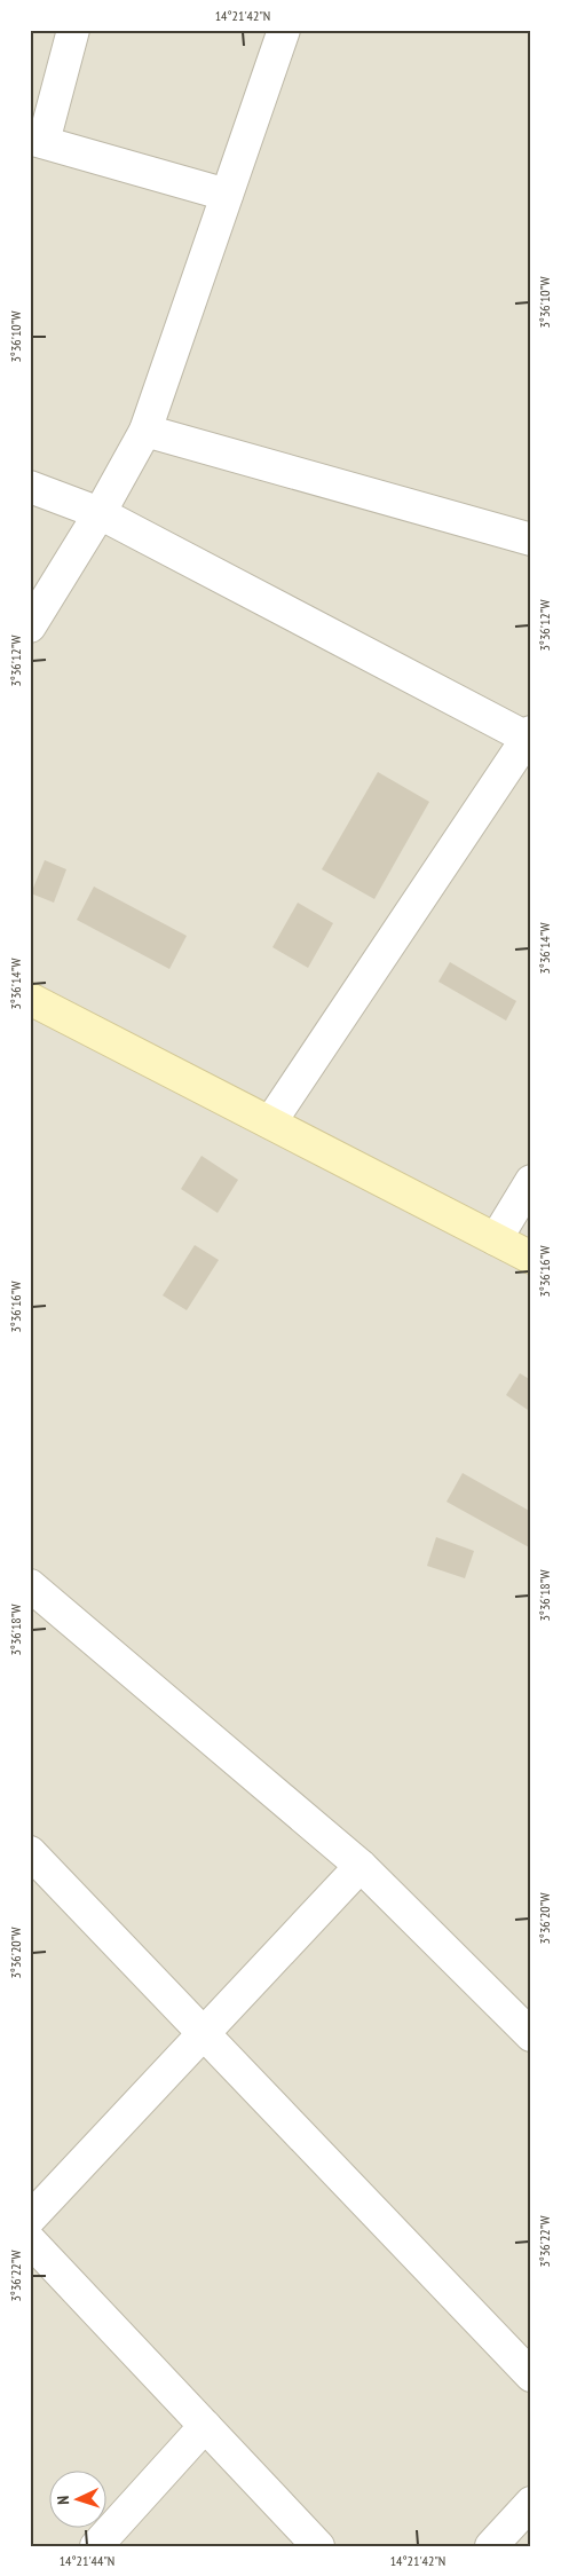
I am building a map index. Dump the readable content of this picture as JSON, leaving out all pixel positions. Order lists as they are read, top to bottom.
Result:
{
  "north": "left",
  "coordinates": [
    "14°21'42\"N",
    "3°36'10\"W",
    "3°36'12\"W",
    "3°36'14\"W",
    "3°36'16\"W",
    "3°36'18\"W",
    "3°36'20\"W",
    "3°36'22\"W",
    "14°21'44\"N"
  ]
}
